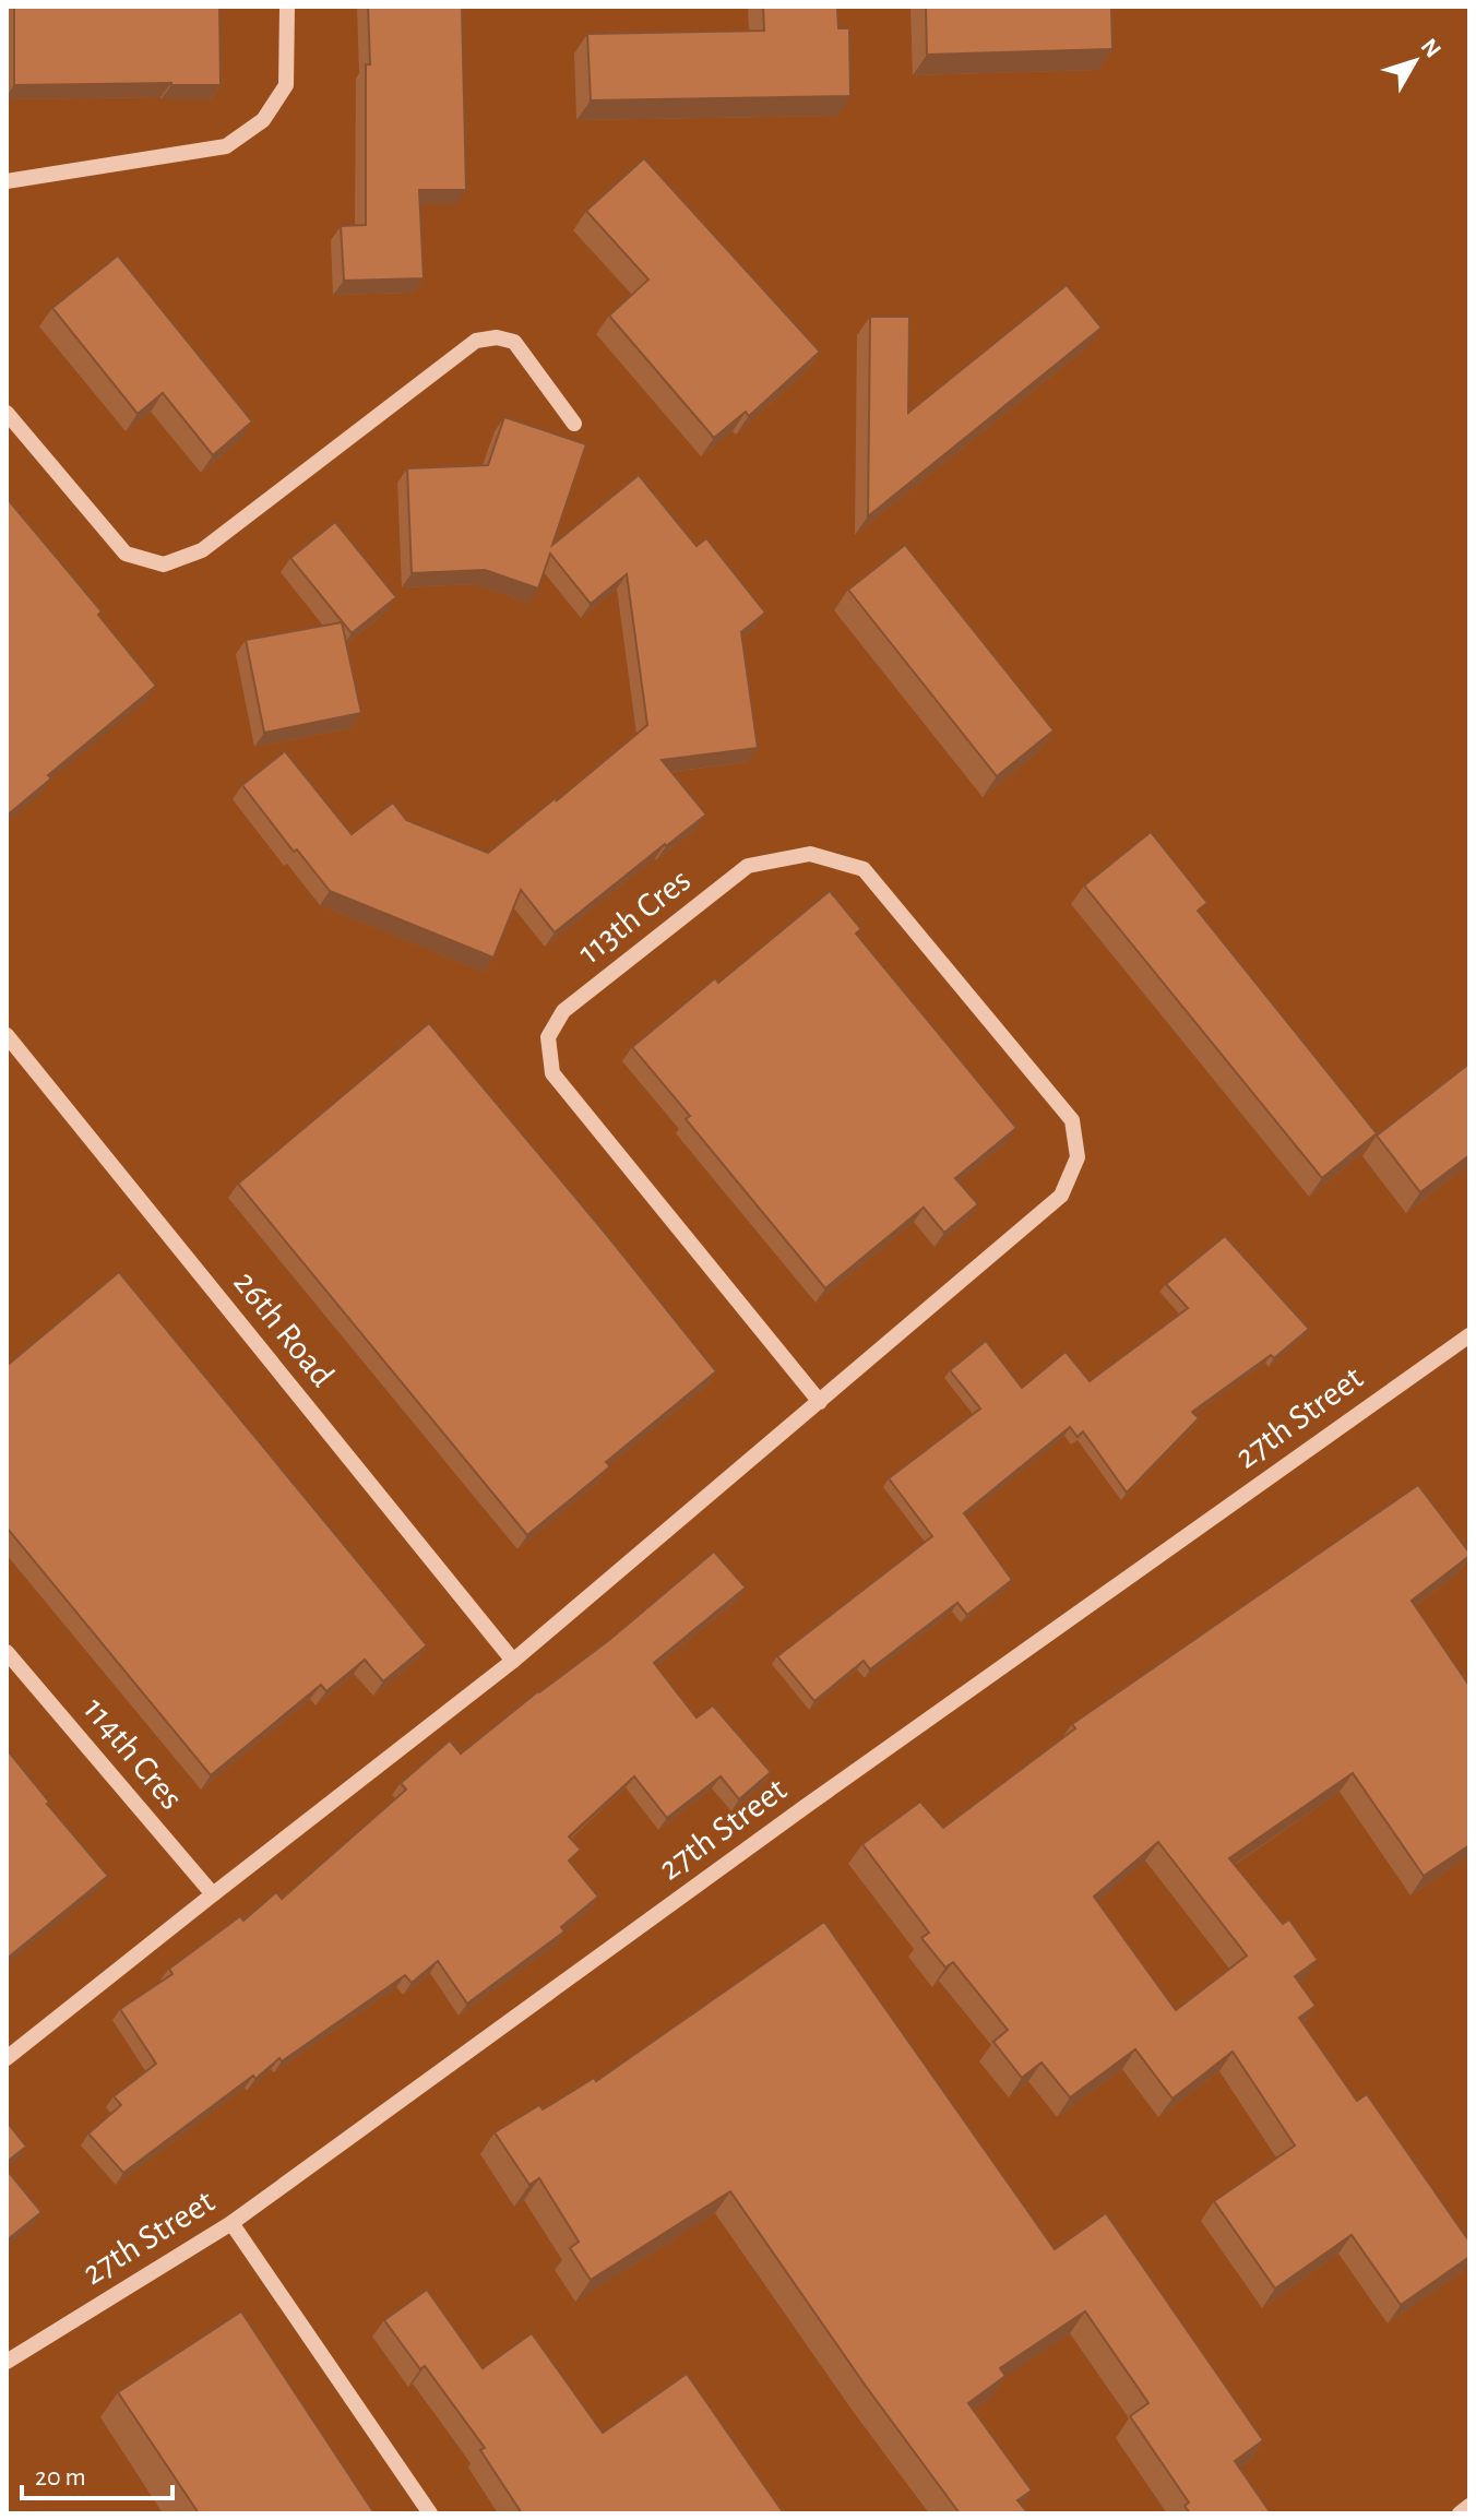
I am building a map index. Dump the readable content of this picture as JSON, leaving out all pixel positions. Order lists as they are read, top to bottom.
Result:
{
  "streets": {
    "street": [
      "113th Cres",
      "26th Road",
      "27th Street",
      "114th Cres"
    ]
  },
  "scale_bar": "20 m",
  "north": "top right"
}
